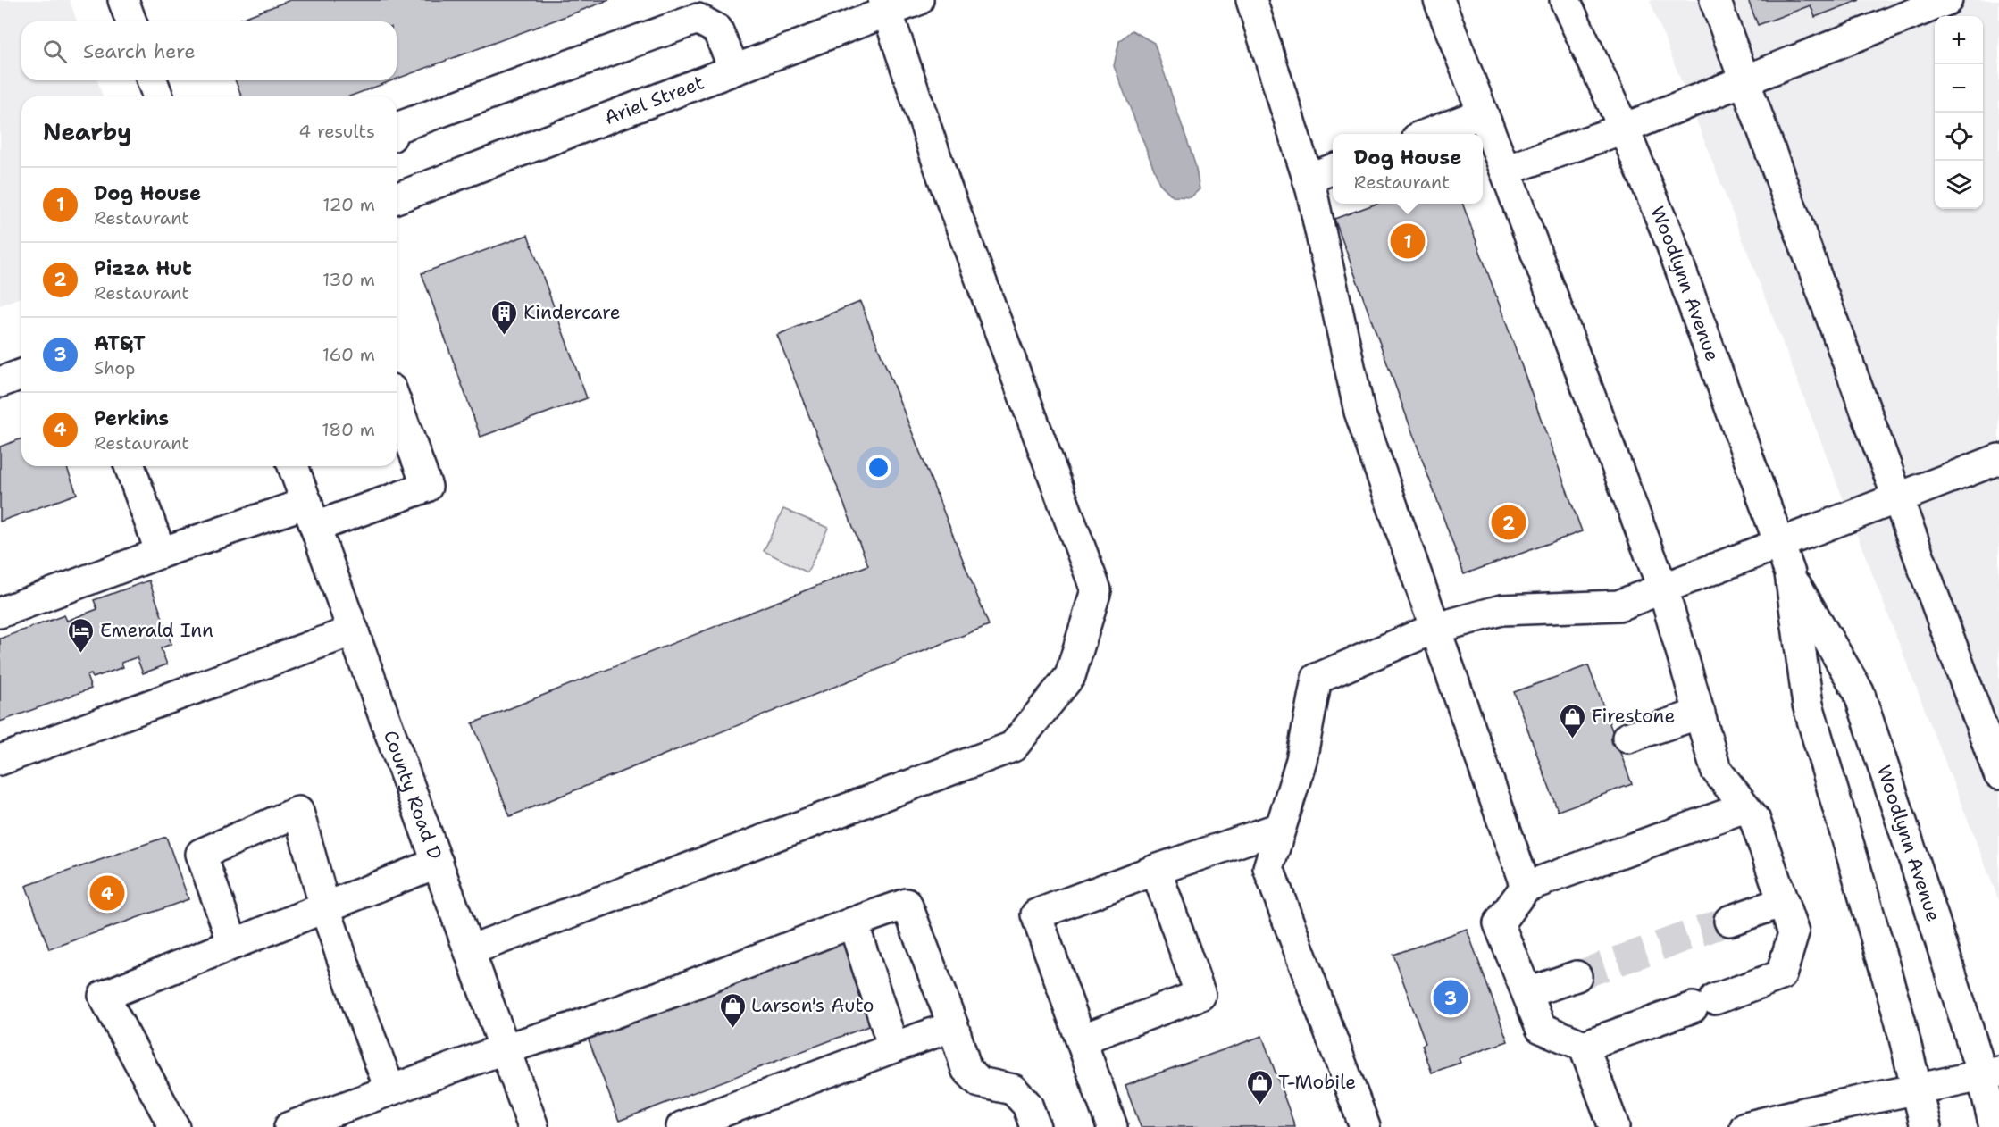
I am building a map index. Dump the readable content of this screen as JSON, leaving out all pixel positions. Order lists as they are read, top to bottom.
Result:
{
  "streets": {
    "street": ["Ariel Street", "Woodlynn Avenue", "County Road D"]
  },
  "places": {
    "building": ["Kindercare"],
    "hotel": ["Emerald Inn"],
    "shop": ["Firestone", "Larson's Auto", "T-Mobile"]
  },
  "page": {
    "map_buttons": ["+", "−"],
    "search": "Search here",
    "heading": ["Nearby", "4 results"],
    "popup": ["Dog House", "Restaurant"],
    "list": [
      {
        "mark": "1",
        "name": "Dog House",
        "note": "Restaurant",
        "value": "120 m"
      },
      {
        "mark": "2",
        "name": "Pizza Hut",
        "note": "Restaurant",
        "value": "130 m"
      },
      {
        "mark": "3",
        "name": "AT&T",
        "note": "Shop",
        "value": "160 m"
      },
      {
        "mark": "4",
        "name": "Perkins",
        "note": "Restaurant",
        "value": "180 m"
      }
    ],
    "pins": [
      "1",
      "2",
      "4",
      "3"
    ]
  }
}
